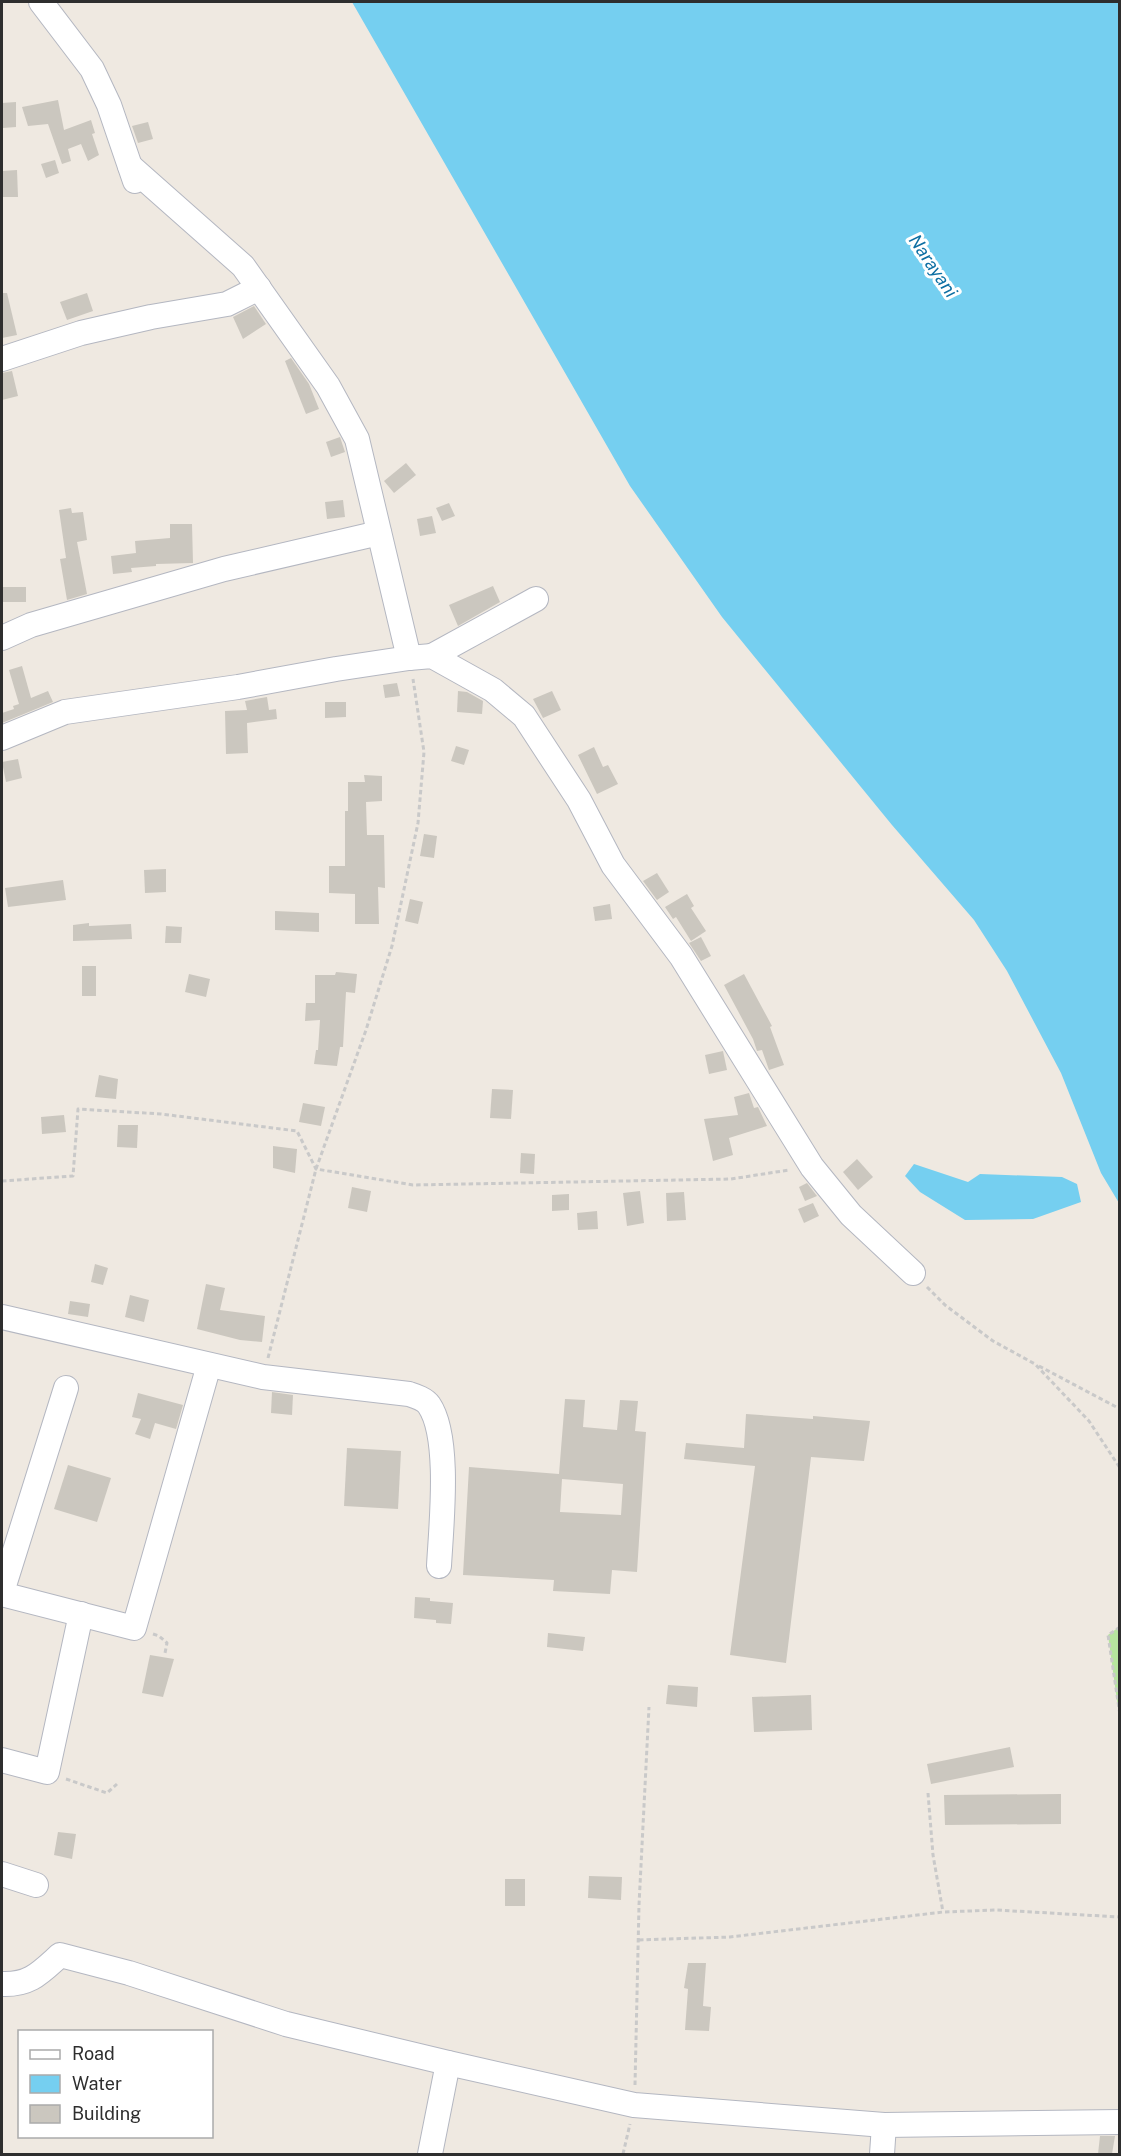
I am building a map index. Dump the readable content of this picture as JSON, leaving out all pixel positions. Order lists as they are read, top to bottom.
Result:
{
  "water": ["Narayani"],
  "legend": ["Road", "Water", "Building"]
}
